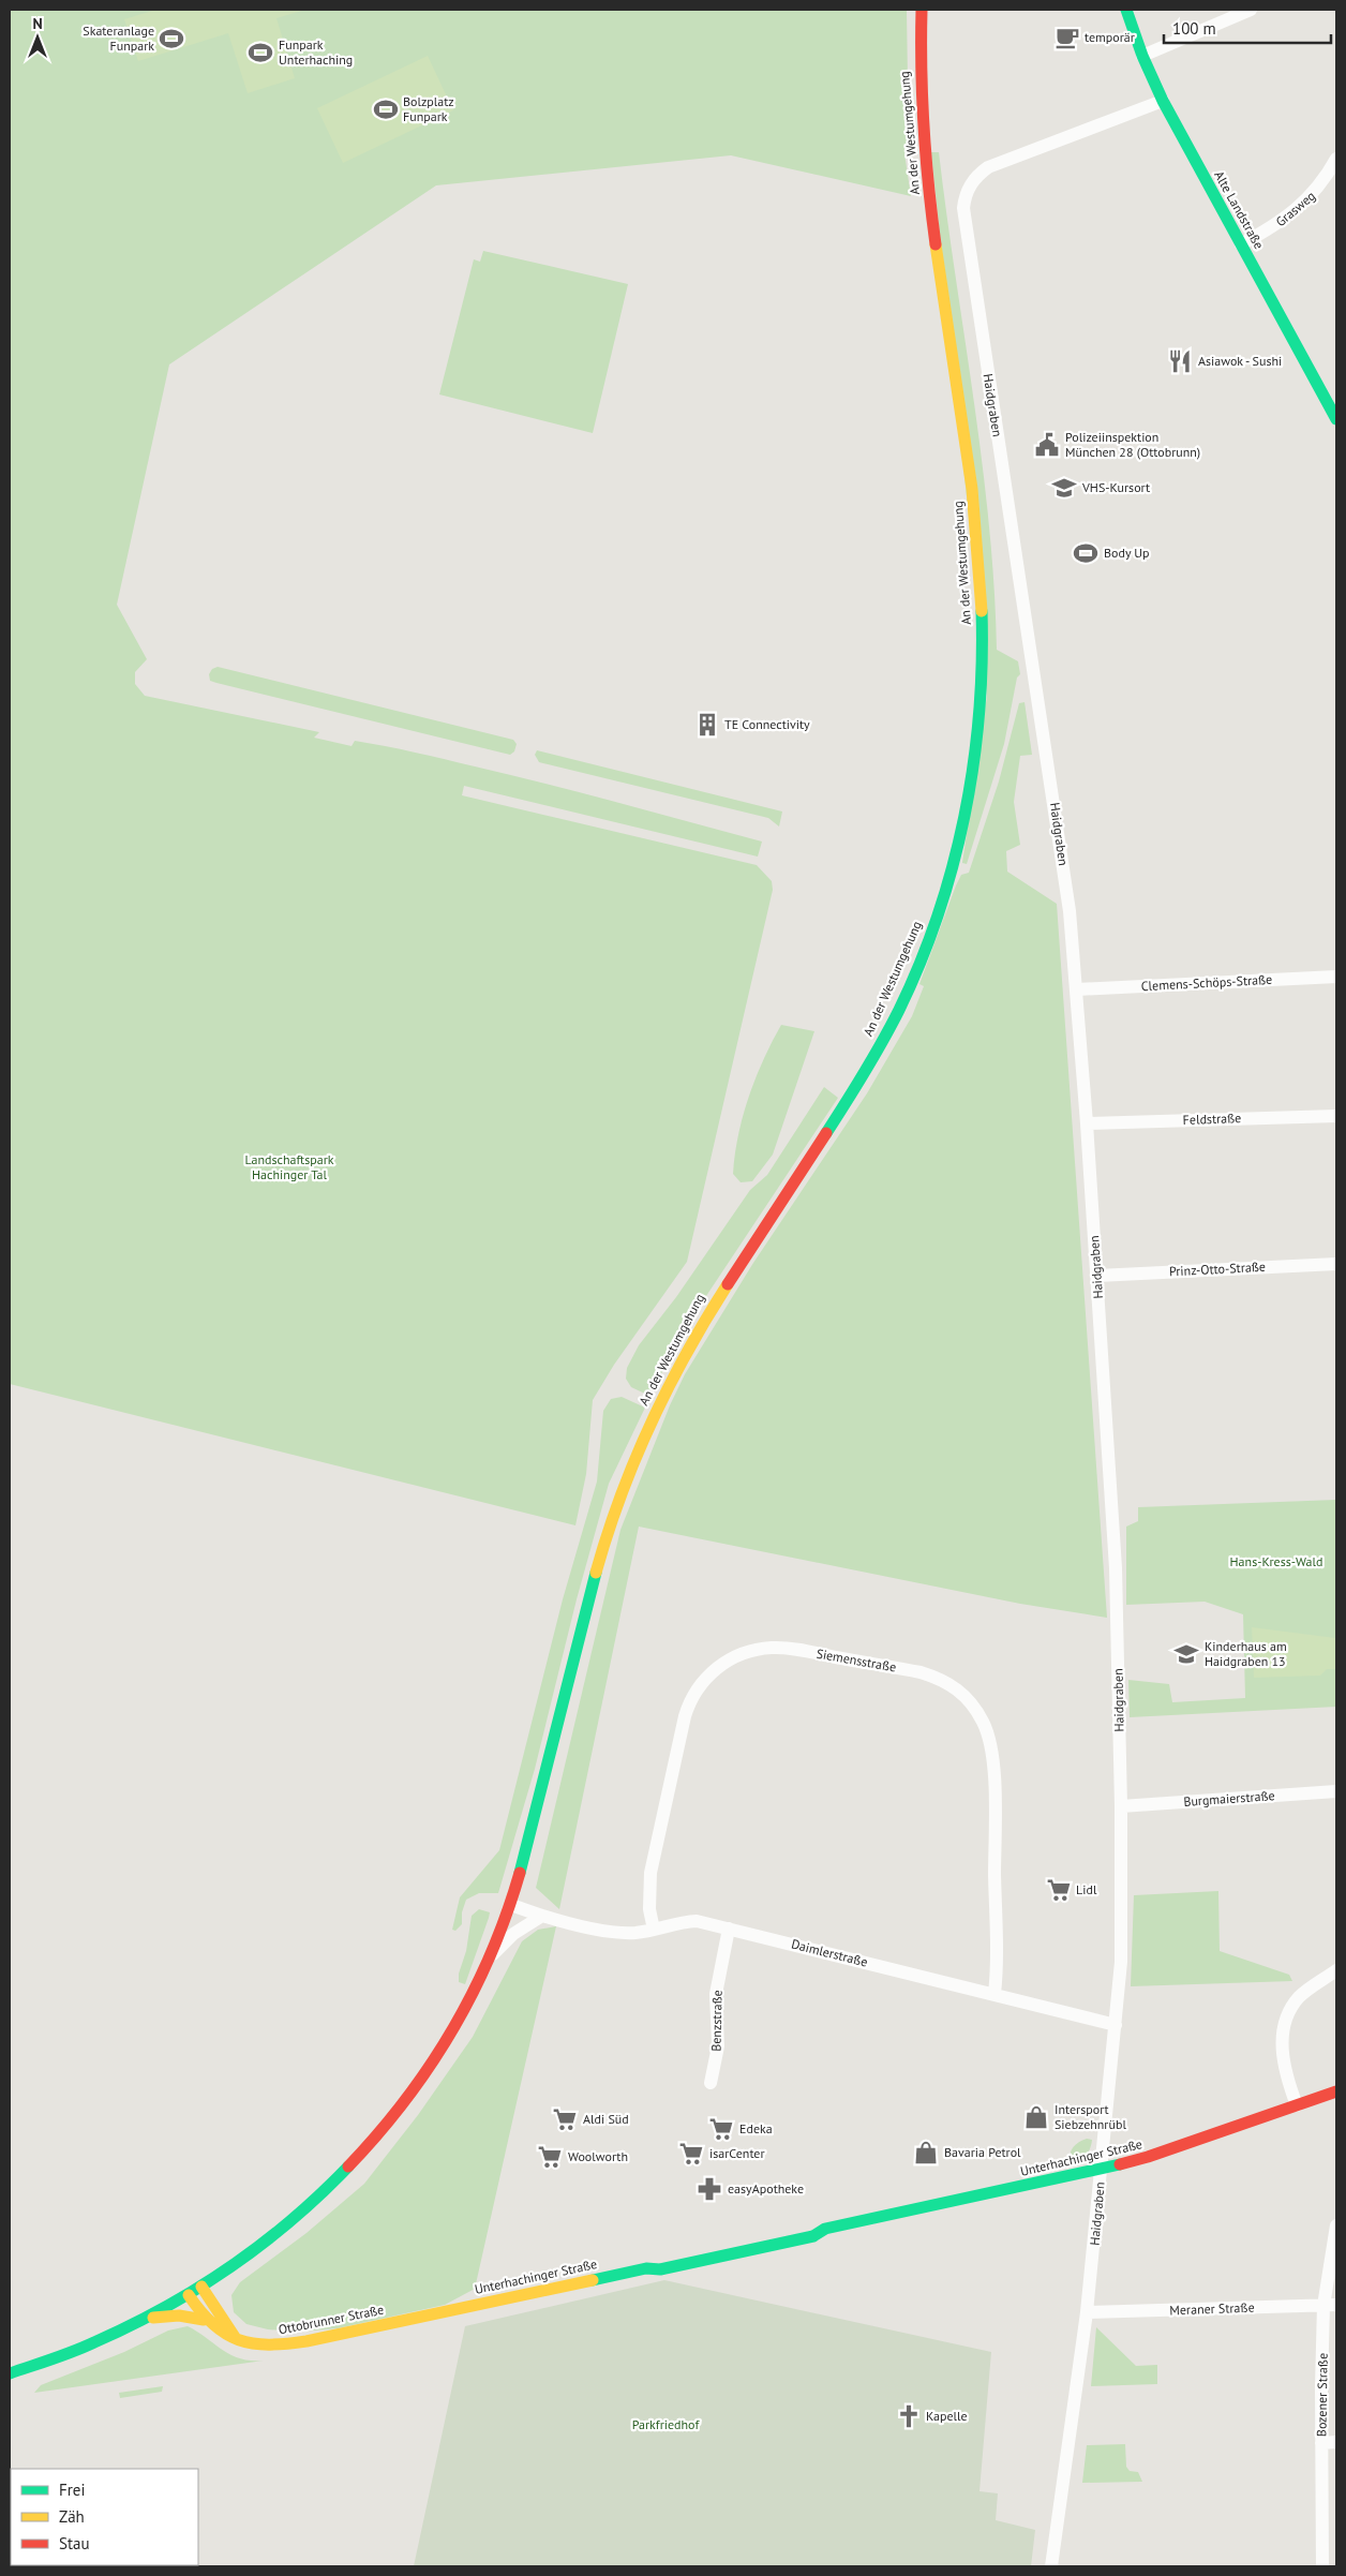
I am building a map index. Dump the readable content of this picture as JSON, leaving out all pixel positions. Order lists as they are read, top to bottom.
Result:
{
  "streets": {
    "main road": [
      "An der Westumgehung",
      "Alte Landstraße",
      "Unterhachinger Straße",
      "Ottobrunner Straße"
    ],
    "street": [
      "Grasweg",
      "Haidgraben",
      "Clemens-Schöps-Straße",
      "Feldstraße",
      "Prinz-Otto-Straße",
      "Siemensstraße",
      "Burgmaierstraße",
      "Daimlerstraße",
      "Benzstraße",
      "Meraner Straße",
      "Bozener Straße"
    ]
  },
  "crossings": [
    ["An der Westumgehung", "Daimlerstraße"],
    ["Grasweg", "Alte Landstraße"],
    ["Alte Landstraße", "Haidgraben"],
    ["Haidgraben", "Clemens-Schöps-Straße"],
    ["Haidgraben", "Feldstraße"],
    ["Haidgraben", "Prinz-Otto-Straße"],
    ["Haidgraben", "Burgmaierstraße"],
    ["Haidgraben", "Daimlerstraße"],
    ["Haidgraben", "Unterhachinger Straße"],
    ["Haidgraben", "Meraner Straße"],
    ["Siemensstraße", "Daimlerstraße"],
    ["Daimlerstraße", "Benzstraße"],
    ["Unterhachinger Straße", "Ottobrunner Straße"],
    ["Meraner Straße", "Bozener Straße"]
  ],
  "parks": ["Landschaftspark Hachinger Tal", "Hans-Kress-Wald", "Parkfriedhof"],
  "places": {
    "cafe": ["temporär"],
    "sports": [
      "Skateranlage Funpark",
      "Funpark Unterhaching",
      "Bolzplatz Funpark",
      "Body Up"
    ],
    "restaurant": ["Asiawok - Sushi"],
    "public building": ["Polizeiinspektion München 28 (Ottobrunn)"],
    "school or university": ["VHS-Kursort", "Kinderhaus am Haidgraben 13"],
    "building": ["TE Connectivity"],
    "supermarket": [
      "Lidl",
      "Aldi Süd",
      "Edeka",
      "isarCenter",
      "Woolworth"
    ],
    "shop": ["Intersport Siebzehnrübl", "Bavaria Petrol"],
    "pharmacy": ["easyApotheke"],
    "church": ["Kapelle"]
  },
  "legend": ["Frei", "Zäh", "Stau"],
  "scale_bar": "100 m",
  "north": "top"
}
